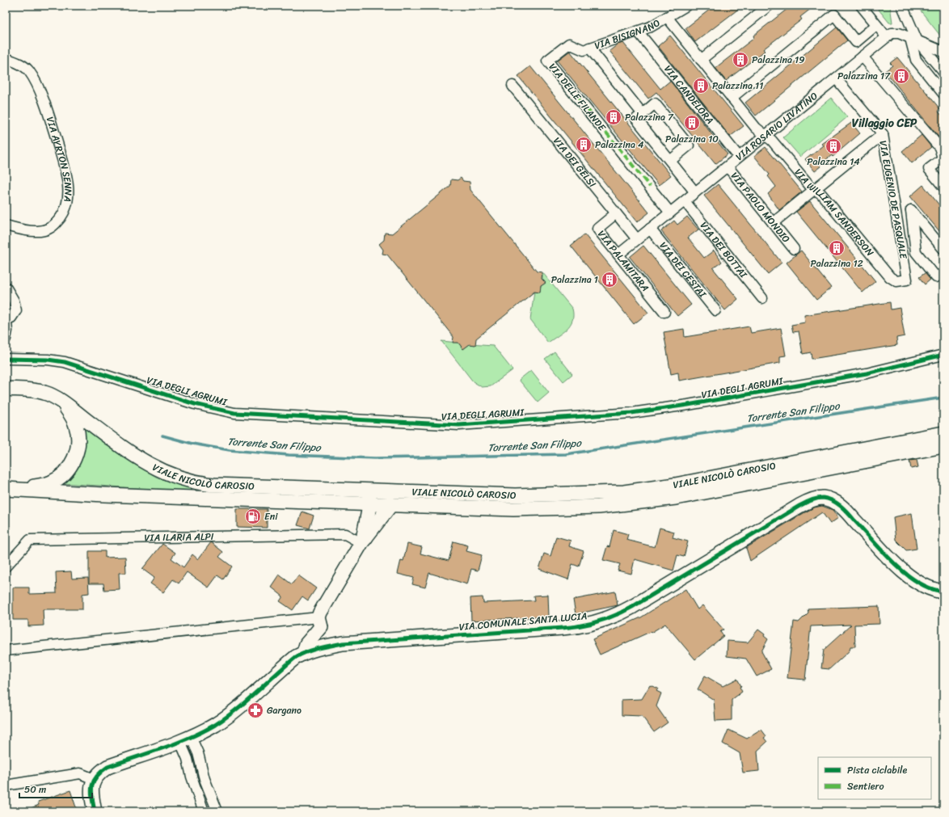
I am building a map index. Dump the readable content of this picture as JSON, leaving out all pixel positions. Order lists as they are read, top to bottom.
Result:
{
  "streets": {
    "main road": ["VIALE NICOLÒ CAROSIO", "VIA COMUNALE SANTA LUCIA"],
    "street": [
      "VIA BISIGNANO",
      "VIA CANDELORA",
      "VIA DELLE FILANDE",
      "VIA ROSARIO LIVATINO",
      "VIA AYRTON SENNA",
      "VIA DEI GELSI",
      "VIA EUGENIO DE PASQUALE",
      "VIA PAOLO MONDIO",
      "VIA WILLIAM SANDERSON",
      "VIA DEI BOTTAI",
      "VIA PALAMITARA",
      "VIA DEI CESTAI",
      "VIA DEGLI AGRUMI",
      "VIA ILARIA ALPI"
    ]
  },
  "crossings": [
    ["VIA BISIGNANO", "VIA CANDELORA"],
    ["VIA BISIGNANO", "VIA DELLE FILANDE"],
    ["VIA BISIGNANO", "VIA WILLIAM SANDERSON"],
    ["VIA CANDELORA", "VIA ROSARIO LIVATINO"],
    ["VIA DELLE FILANDE", "VIA ROSARIO LIVATINO"],
    ["VIA ROSARIO LIVATINO", "VIA DEI GELSI"],
    ["VIA ROSARIO LIVATINO", "VIA EUGENIO DE PASQUALE"],
    ["VIA ROSARIO LIVATINO", "VIA PAOLO MONDIO"],
    ["VIA ROSARIO LIVATINO", "VIA WILLIAM SANDERSON"],
    ["VIA ROSARIO LIVATINO", "VIA DEI BOTTAI"],
    ["VIA ROSARIO LIVATINO", "VIA PALAMITARA"],
    ["VIA ROSARIO LIVATINO", "VIA DEI CESTAI"],
    ["VIA DEI GELSI", "VIA PALAMITARA"],
    ["VIA EUGENIO DE PASQUALE", "VIA WILLIAM SANDERSON"]
  ],
  "districts": ["Villaggio CEP"],
  "water": ["Torrente San Filippo"],
  "places": {
    "building": [
      "Palazzina 19",
      "Palazzina 17",
      "Palazzina 11",
      "Palazzina 7",
      "Palazzina 10",
      "Palazzina 4",
      "Palazzina 14",
      "Palazzina 12",
      "Palazzina 1"
    ],
    "fuel station": ["Eni"],
    "pharmacy": ["Gargano"]
  },
  "legend": ["Pista ciclabile", "Sentiero"],
  "scale_bar": "50 m"
}
